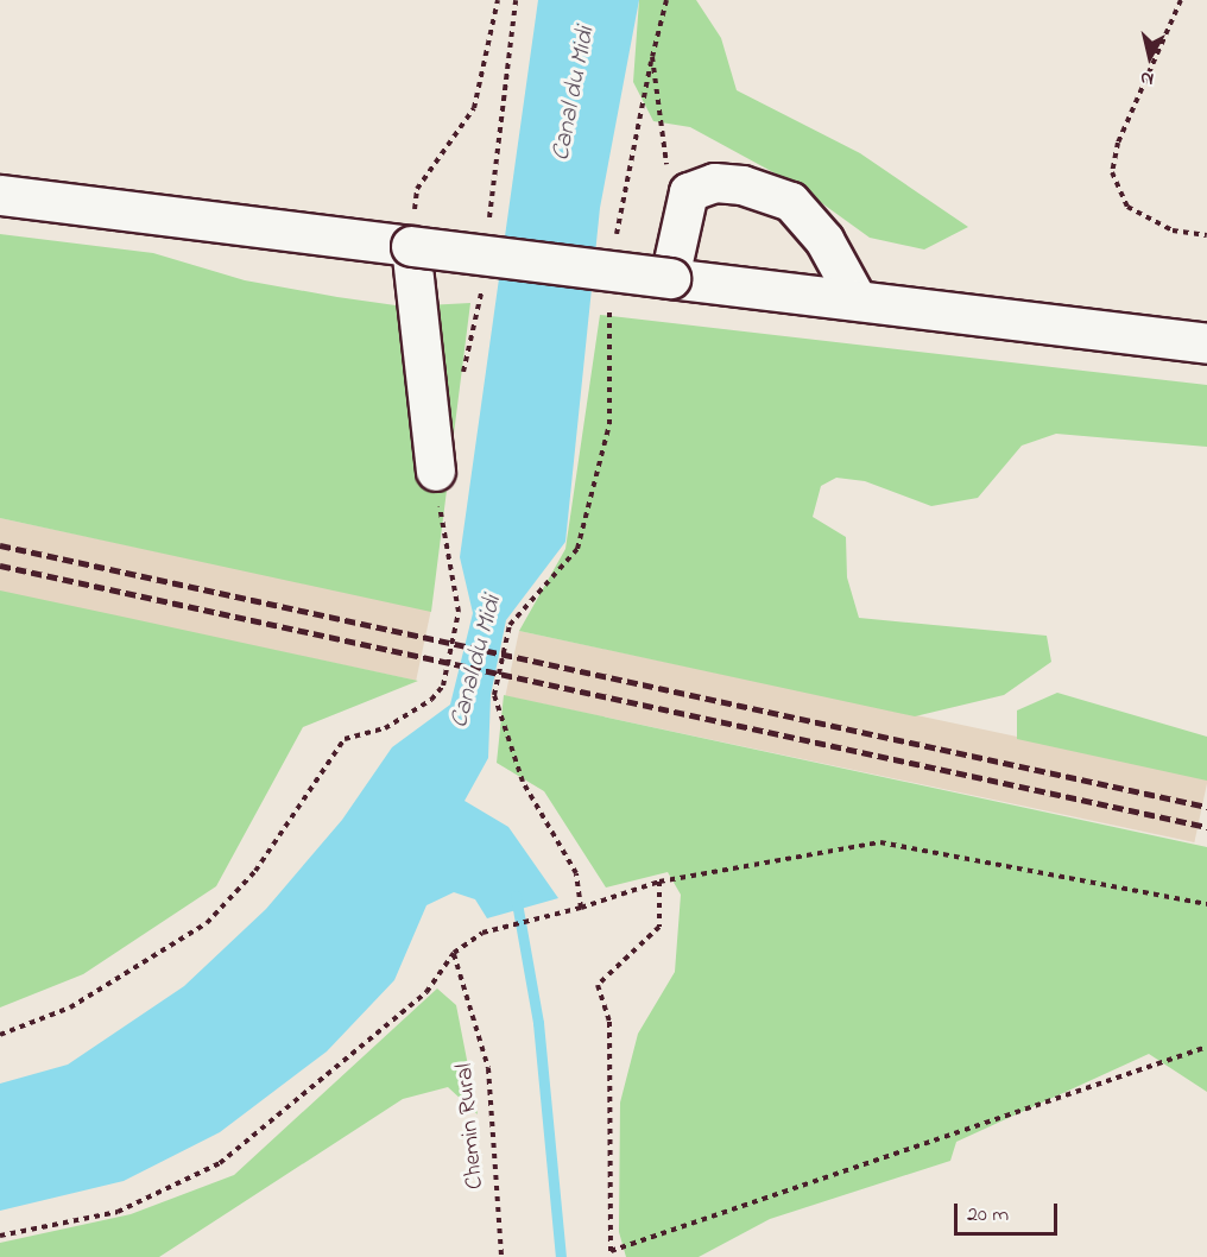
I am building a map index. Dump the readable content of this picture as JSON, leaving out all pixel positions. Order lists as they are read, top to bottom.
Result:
{
  "streets": {
    "path": ["Chemin Rural"]
  },
  "water": ["Canal du Midi"],
  "scale_bar": "20 m",
  "north": "bottom"
}
